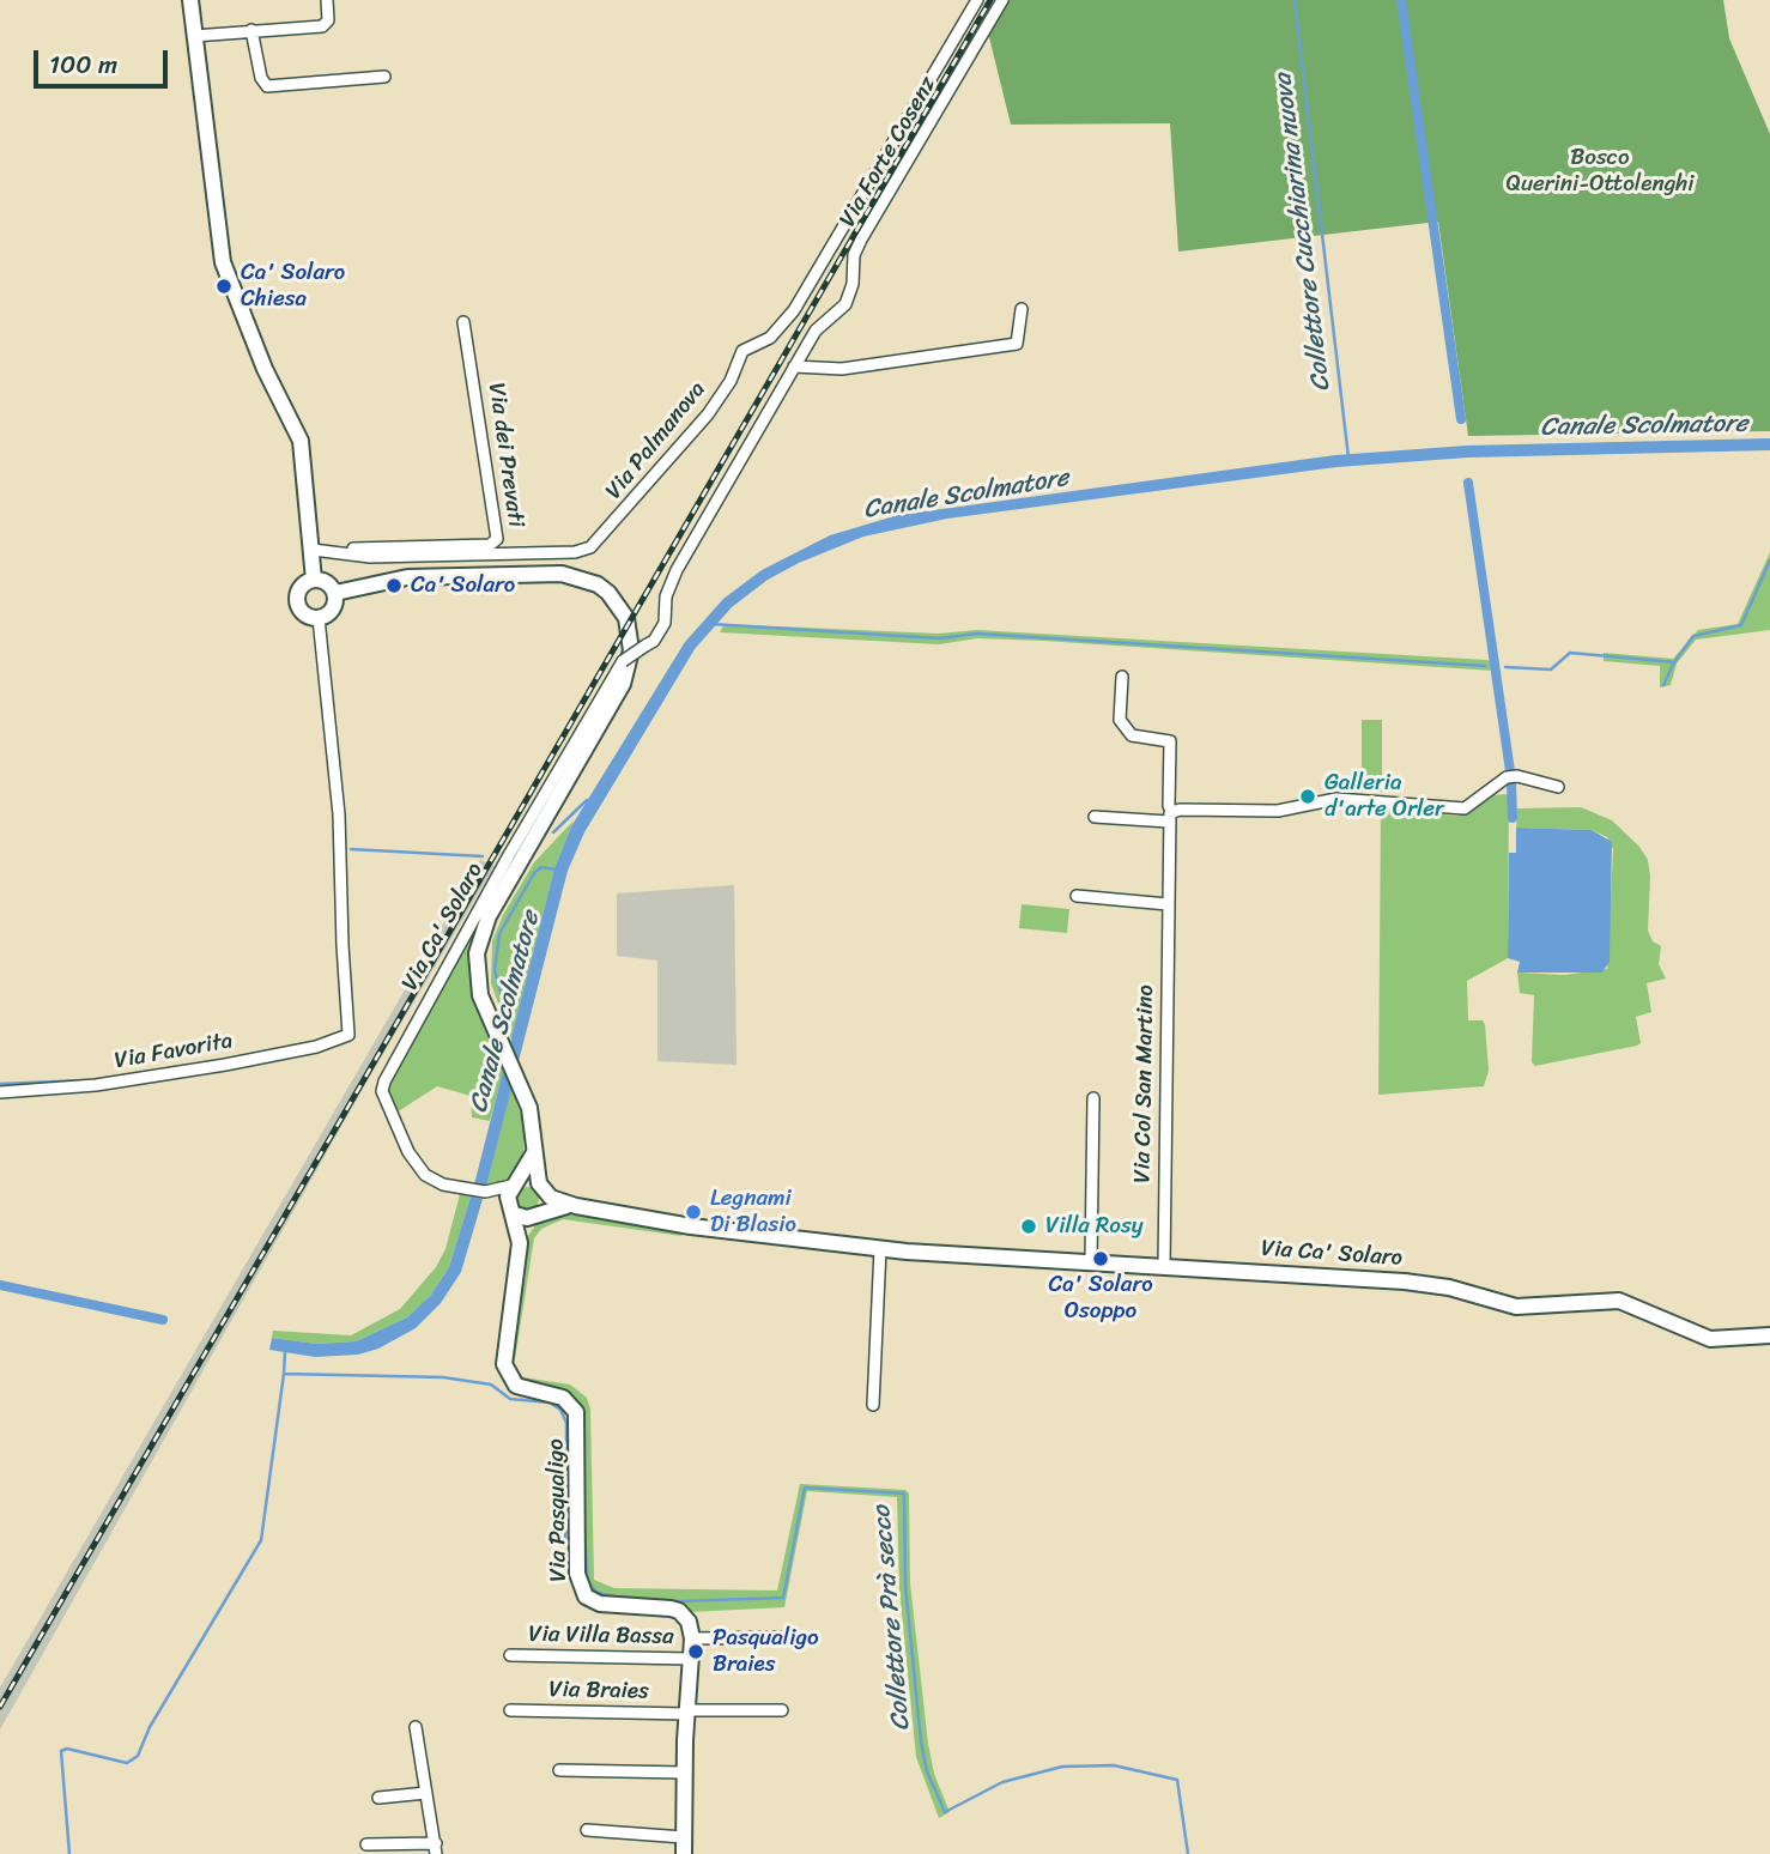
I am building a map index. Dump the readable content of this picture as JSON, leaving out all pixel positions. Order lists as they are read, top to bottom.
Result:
{
  "streets": {
    "street": [
      "Via Forte Cosenz",
      "Via Palmanova",
      "Via dei Prevati",
      "Via Ca' Solaro",
      "Via Favorita",
      "Via Col San Martino",
      "Via Pasqualigo",
      "Via Villa Bassa",
      "Via Braies"
    ]
  },
  "crossings": [
    ["Via Forte Cosenz", "Via Ca' Solaro"],
    ["Via Palmanova", "Via dei Prevati"],
    ["Via Ca' Solaro", "Via Favorita"],
    ["Via Ca' Solaro", "Via Col San Martino"],
    ["Via Ca' Solaro", "Via Pasqualigo"]
  ],
  "water": ["Collettore Cucchiarina nuova", "Canale Scolmatore", "Collettore Prà secco"],
  "parks": ["Bosco Querini-Ottolenghi"],
  "places": [
    "Ca' Solaro Chiesa",
    "Ca' Solaro",
    "Galleria d'arte Orler",
    "Legnami Di Blasio",
    "Villa Rosy",
    "Ca' Solaro Osoppo",
    "Pasqualigo Braies"
  ],
  "scale_bar": "100 m"
}
